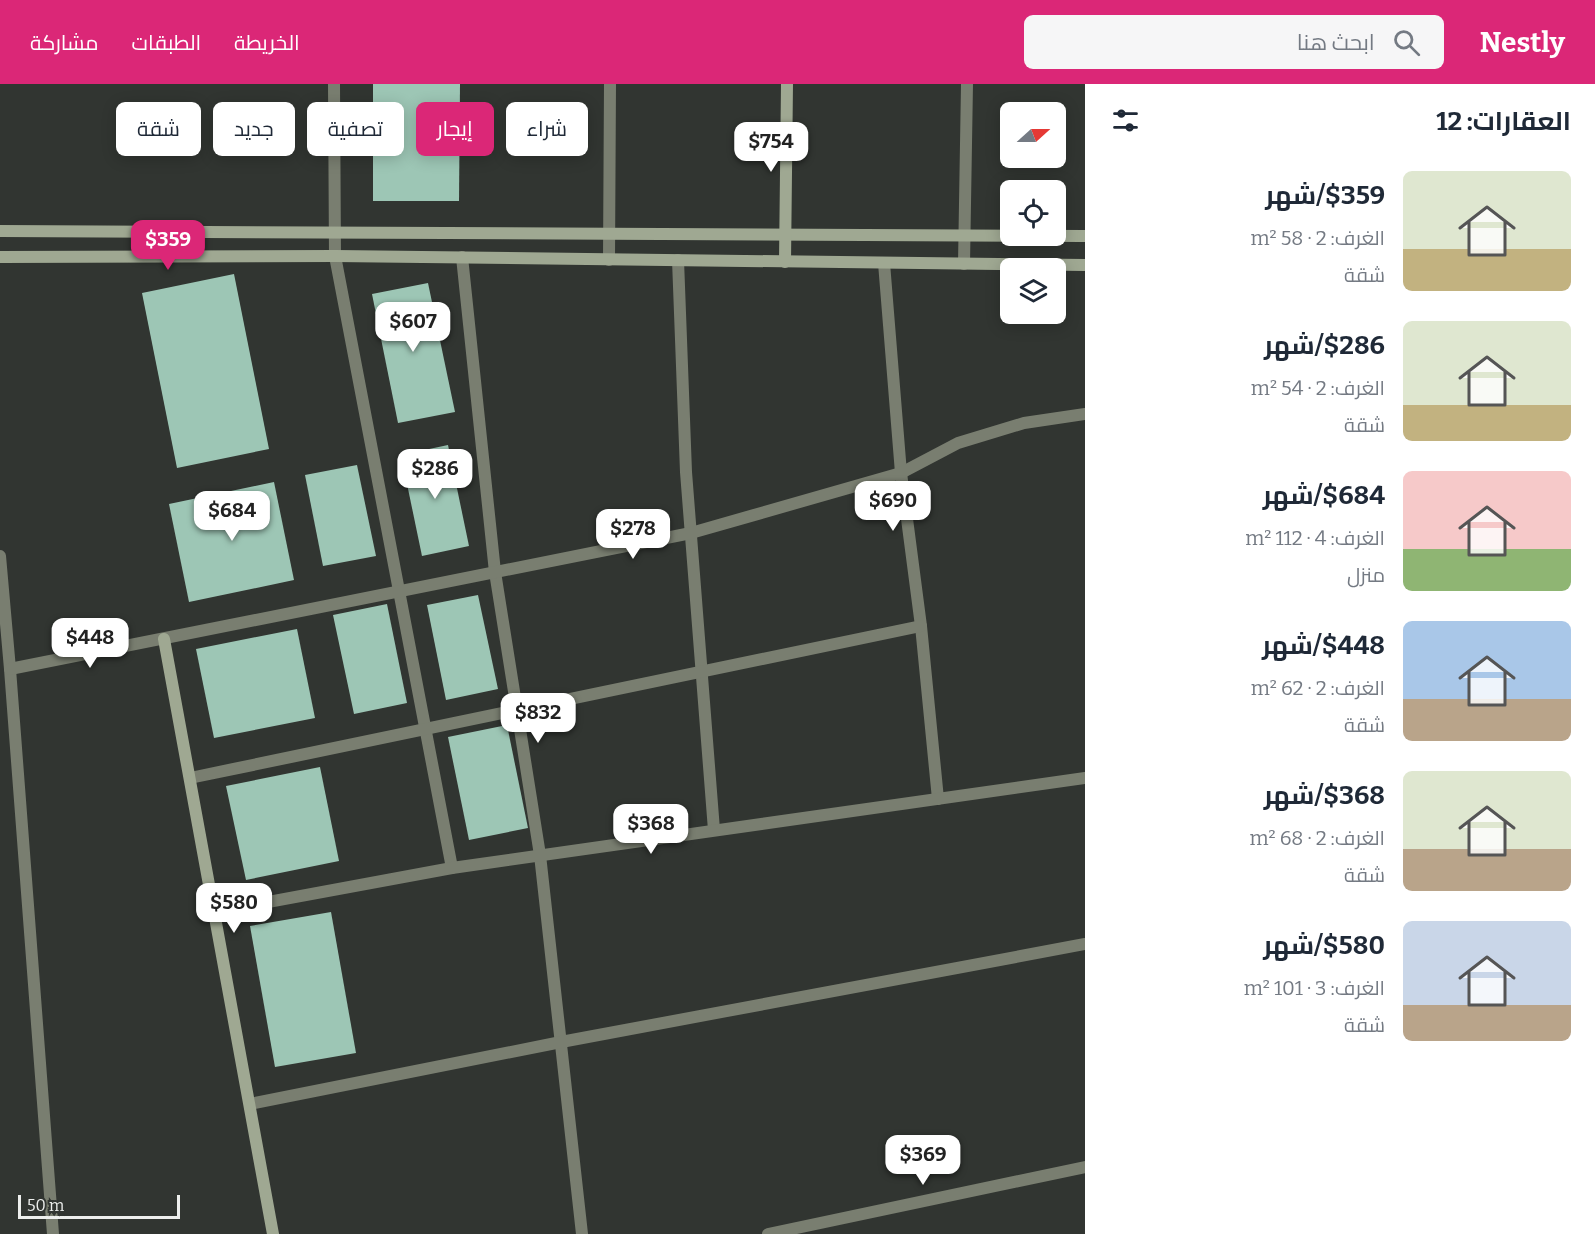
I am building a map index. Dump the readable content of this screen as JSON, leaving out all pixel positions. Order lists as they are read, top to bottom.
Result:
{
  "scale_bar": "50 m",
  "north": "right",
  "page": {
    "header": "Nestly",
    "search": "ابحث هنا",
    "nav": ["الخريطة", "الطبقات", "مشاركة"],
    "heading": "العقارات: 12",
    "chip": [
      "شراء",
      "إيجار",
      "تصفية",
      "جديد",
      "شقة"
    ],
    "price": [
      "$754",
      "$359",
      "$607",
      "$286",
      "$690",
      "$684",
      "$278",
      "$448",
      "$832",
      "$368",
      "$580",
      "$369"
    ],
    "list": [
      {
        "name": "$359/شهر",
        "note": "الغرف: 2 · 58 m² · شقة"
      },
      {
        "name": "$286/شهر",
        "note": "الغرف: 2 · 54 m² · شقة"
      },
      {
        "name": "$684/شهر",
        "note": "الغرف: 4 · 112 m² · منزل"
      },
      {
        "name": "$448/شهر",
        "note": "الغرف: 2 · 62 m² · شقة"
      },
      {
        "name": "$368/شهر",
        "note": "الغرف: 2 · 68 m² · شقة"
      },
      {
        "name": "$580/شهر",
        "note": "الغرف: 3 · 101 m² · شقة"
      }
    ],
    "scale": "50 m"
  }
}
